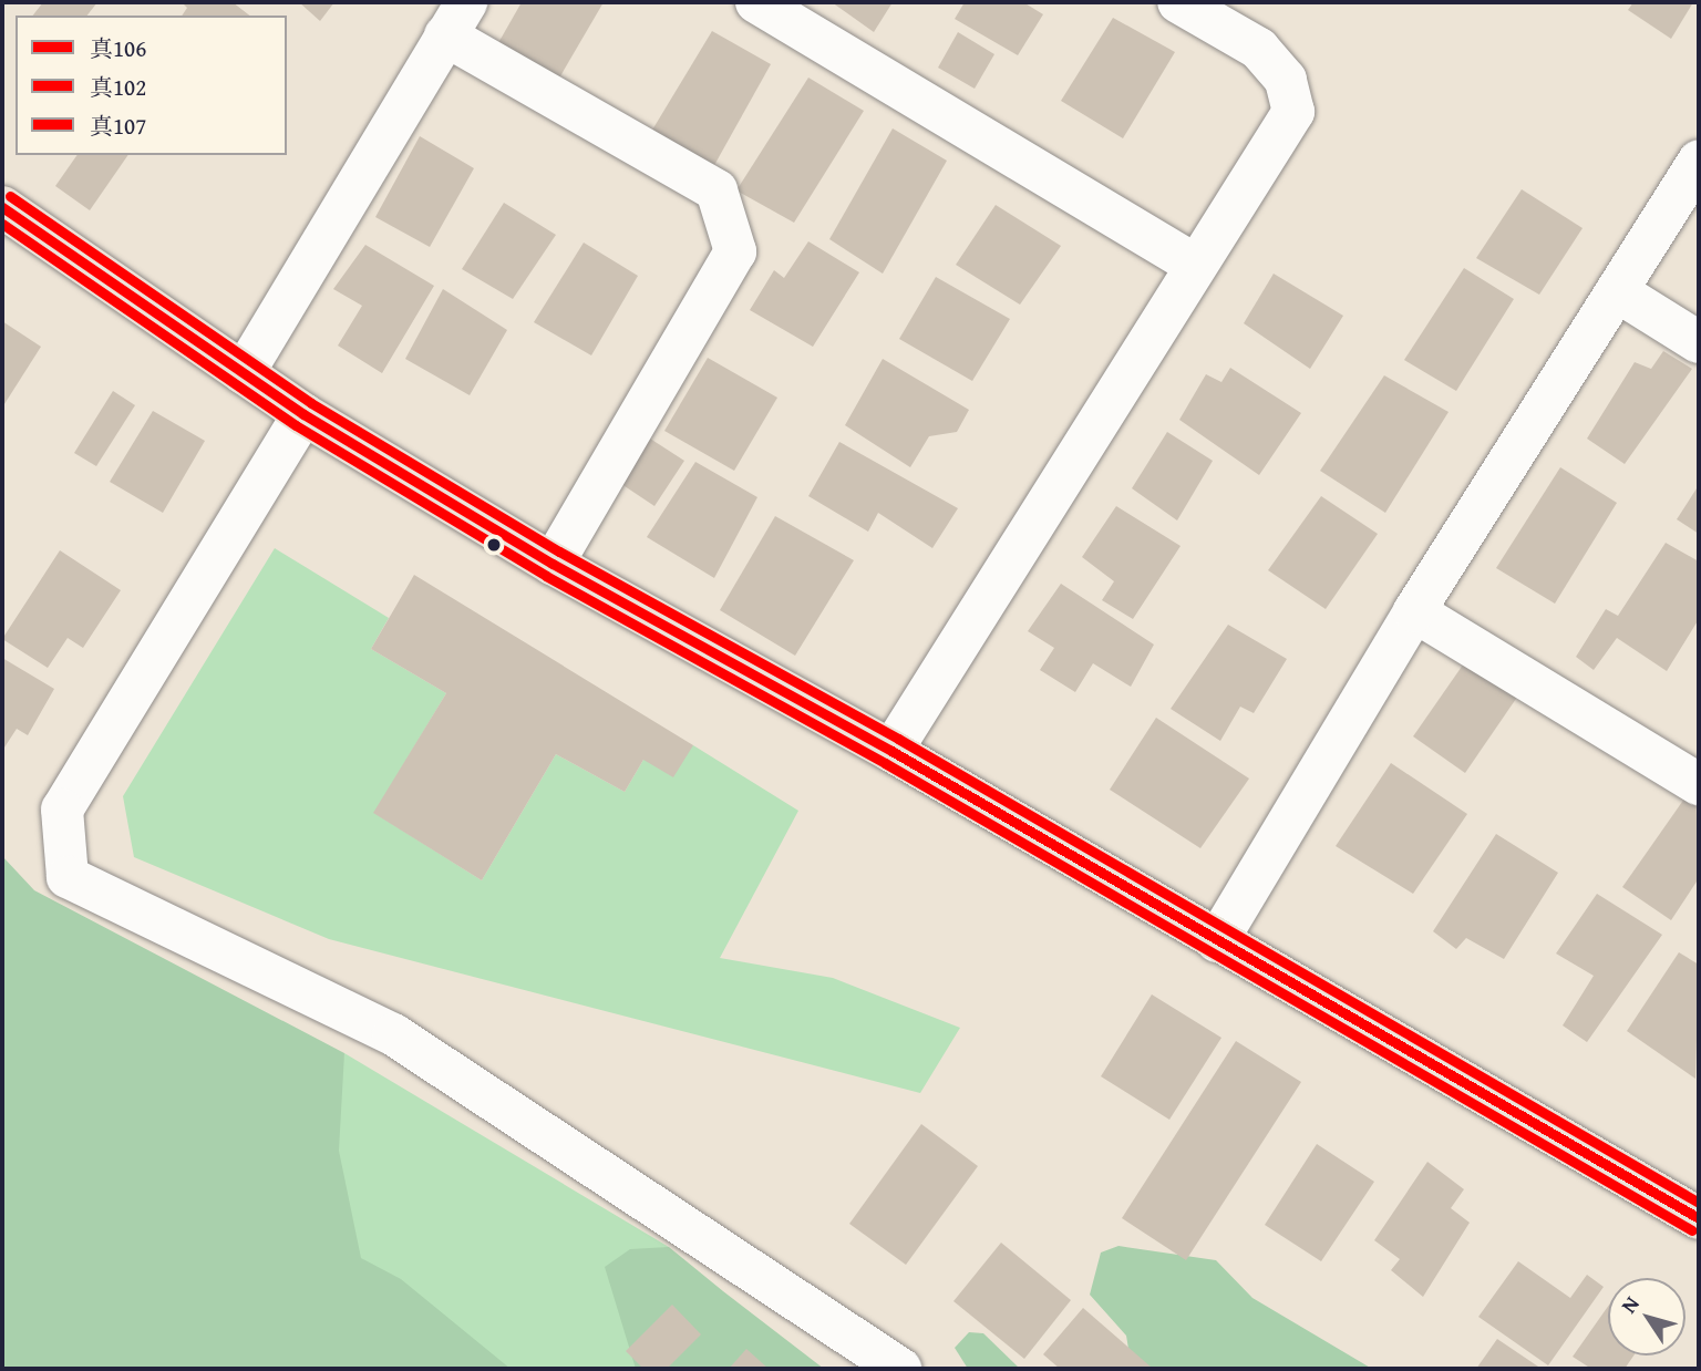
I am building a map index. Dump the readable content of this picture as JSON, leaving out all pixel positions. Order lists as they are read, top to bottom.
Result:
{
  "lines": ["transit line 真107", "transit line 真106", "transit line 真102"],
  "legend": ["真106", "真102", "真107"],
  "north": "top left"
}
